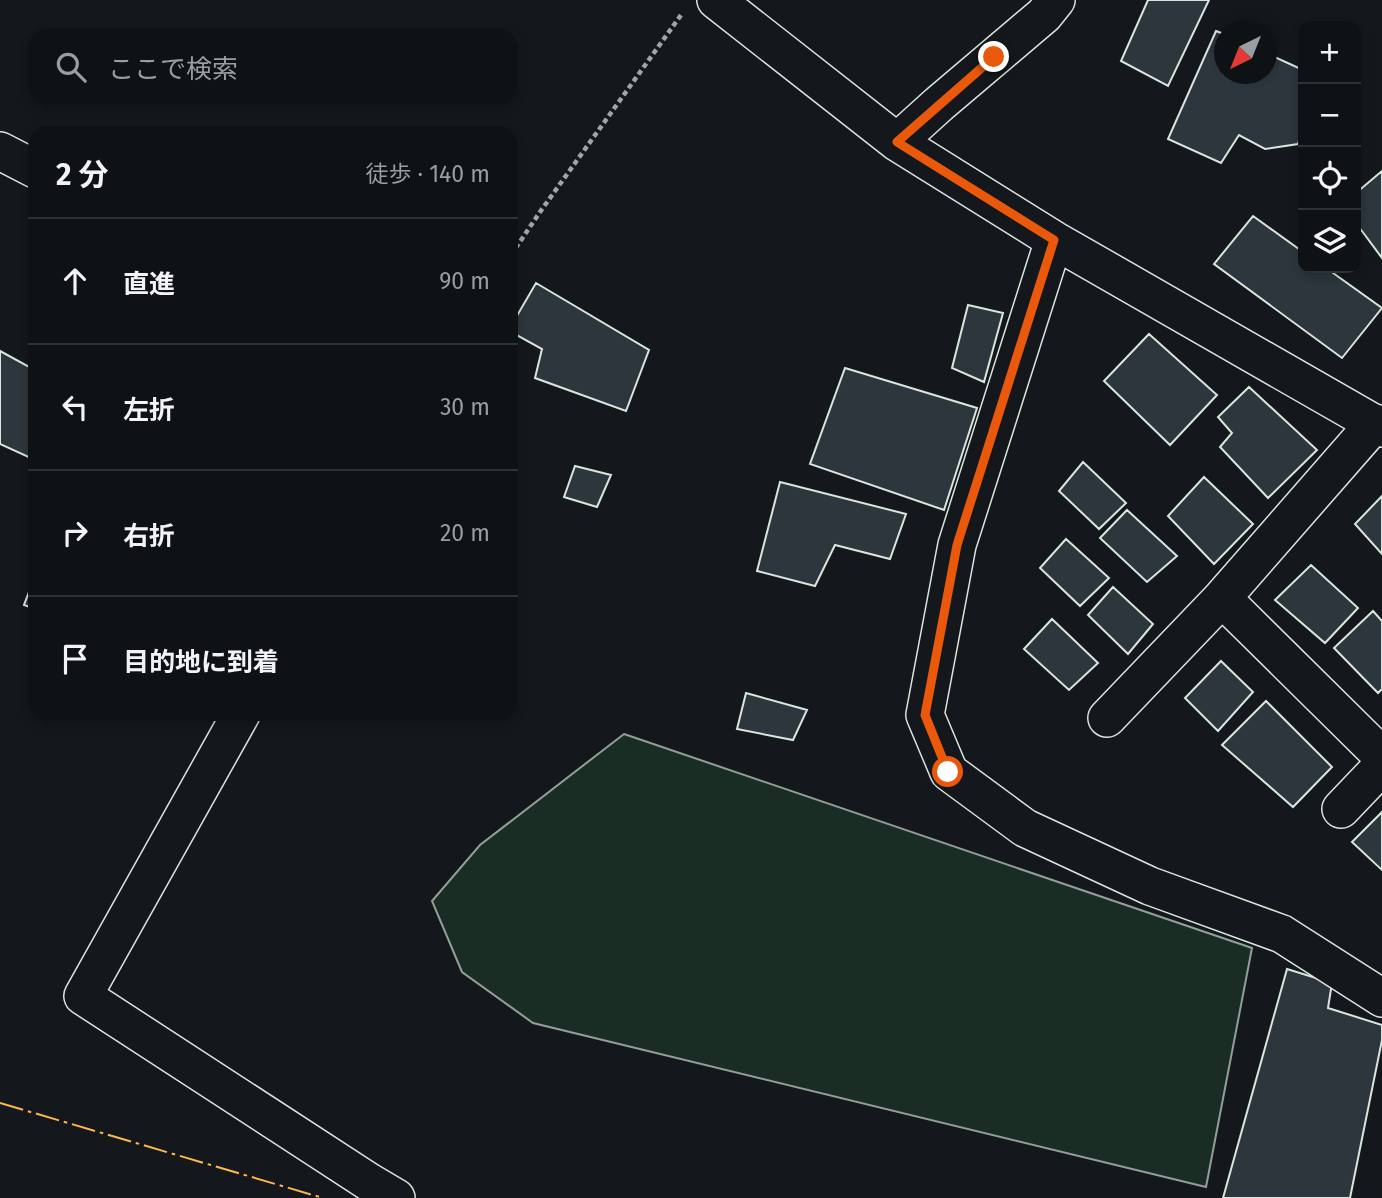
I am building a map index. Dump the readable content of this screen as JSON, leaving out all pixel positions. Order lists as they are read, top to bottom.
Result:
{
  "north": "bottom left",
  "page": {
    "map_buttons": ["+", "−"],
    "search": "ここで検索",
    "heading": ["2 分", "徒歩 · 140 m"],
    "list": [
      ["直進", "90 m"],
      ["左折", "30 m"],
      ["右折", "20 m"],
      "目的地に到着"
    ]
  }
}
